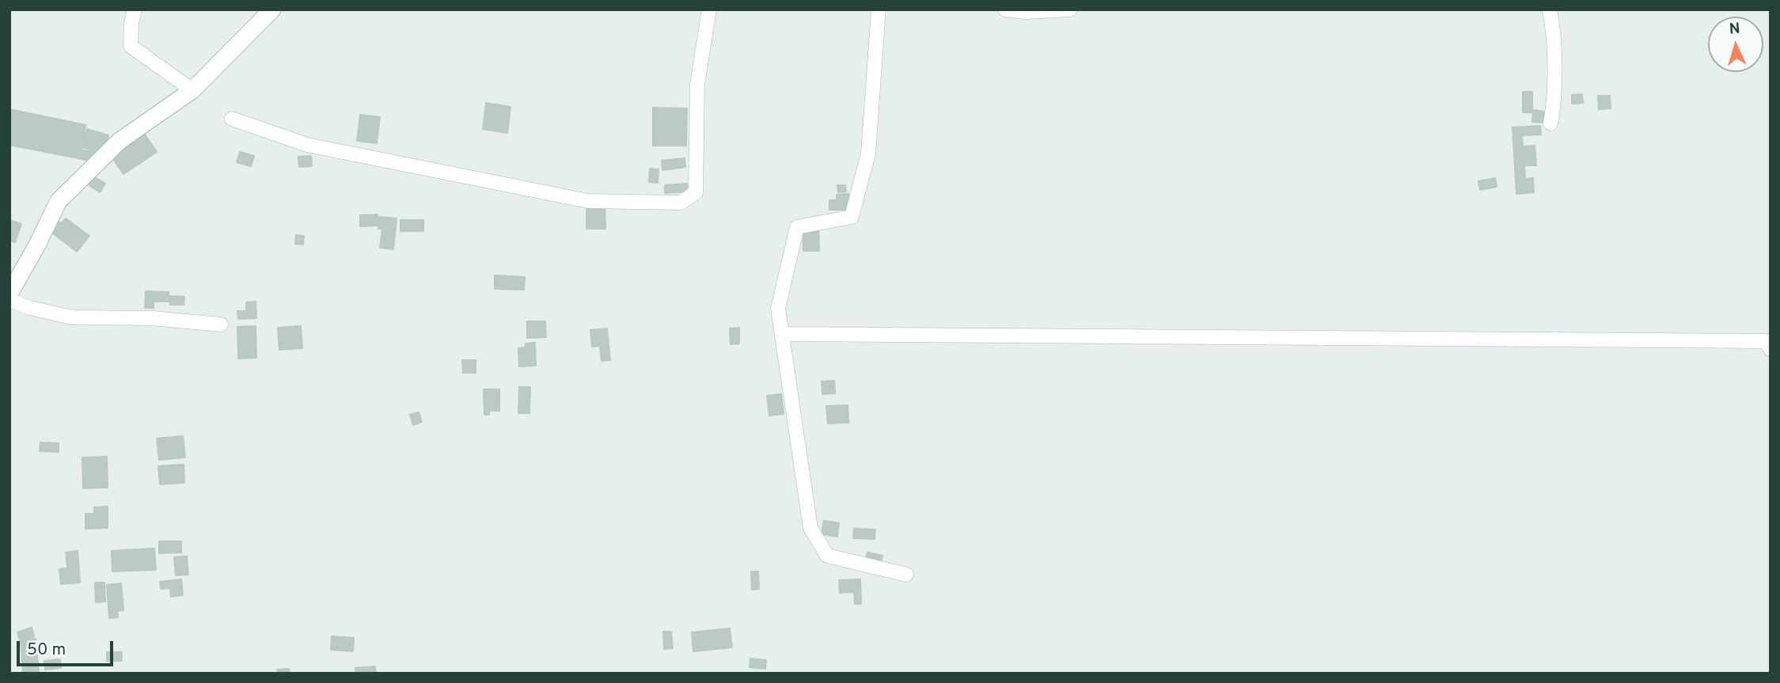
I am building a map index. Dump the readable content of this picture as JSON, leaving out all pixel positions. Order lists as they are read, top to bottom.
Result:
{
  "scale_bar": "50 m",
  "north": "top"
}
